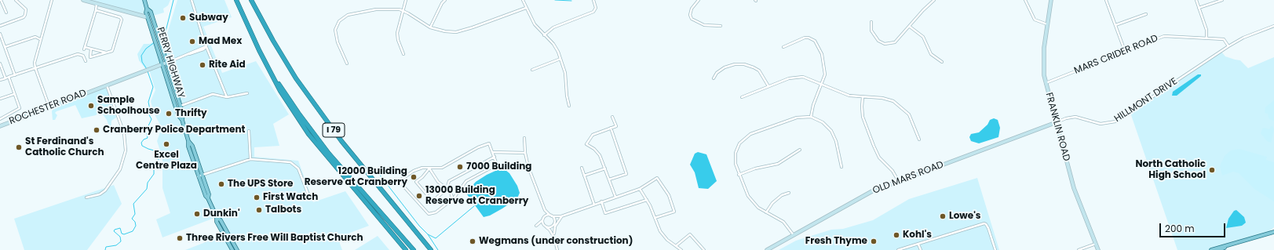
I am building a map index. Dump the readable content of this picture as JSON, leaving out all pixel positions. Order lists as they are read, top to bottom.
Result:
{
  "streets": {
    "highway": ["I 79"],
    "main road": ["PERRY HIGHWAY"],
    "street": [
      "MARS CRIDER ROAD",
      "HILLMONT DRIVE",
      "ROCHESTER ROAD",
      "FRANKLIN ROAD",
      "OLD MARS ROAD"
    ]
  },
  "crossings": [
    ["MARS CRIDER ROAD", "HILLMONT DRIVE"],
    ["MARS CRIDER ROAD", "FRANKLIN ROAD"],
    ["PERRY HIGHWAY", "ROCHESTER ROAD"],
    ["HILLMONT DRIVE", "FRANKLIN ROAD"],
    ["HILLMONT DRIVE", "OLD MARS ROAD"],
    ["FRANKLIN ROAD", "OLD MARS ROAD"]
  ],
  "places": [
    "Subway",
    "Mad Mex",
    "Rite Aid",
    "Sample Schoolhouse",
    "Thrifty",
    "Cranberry Police Department",
    "Excel Centre Plaza",
    "St Ferdinand's Catholic Church",
    "7000 Building",
    "North Catholic High School",
    "12000 Building Reserve at Cranberry",
    "The UPS Store",
    "13000 Building Reserve at Cranberry",
    "First Watch",
    "Talbots",
    "Dunkin'",
    "Lowe's",
    "Kohl's",
    "Three Rivers Free Will Baptist Church",
    "Wegmans (under construction)",
    "Fresh Thyme"
  ],
  "scale_bar": "200 m"
}
